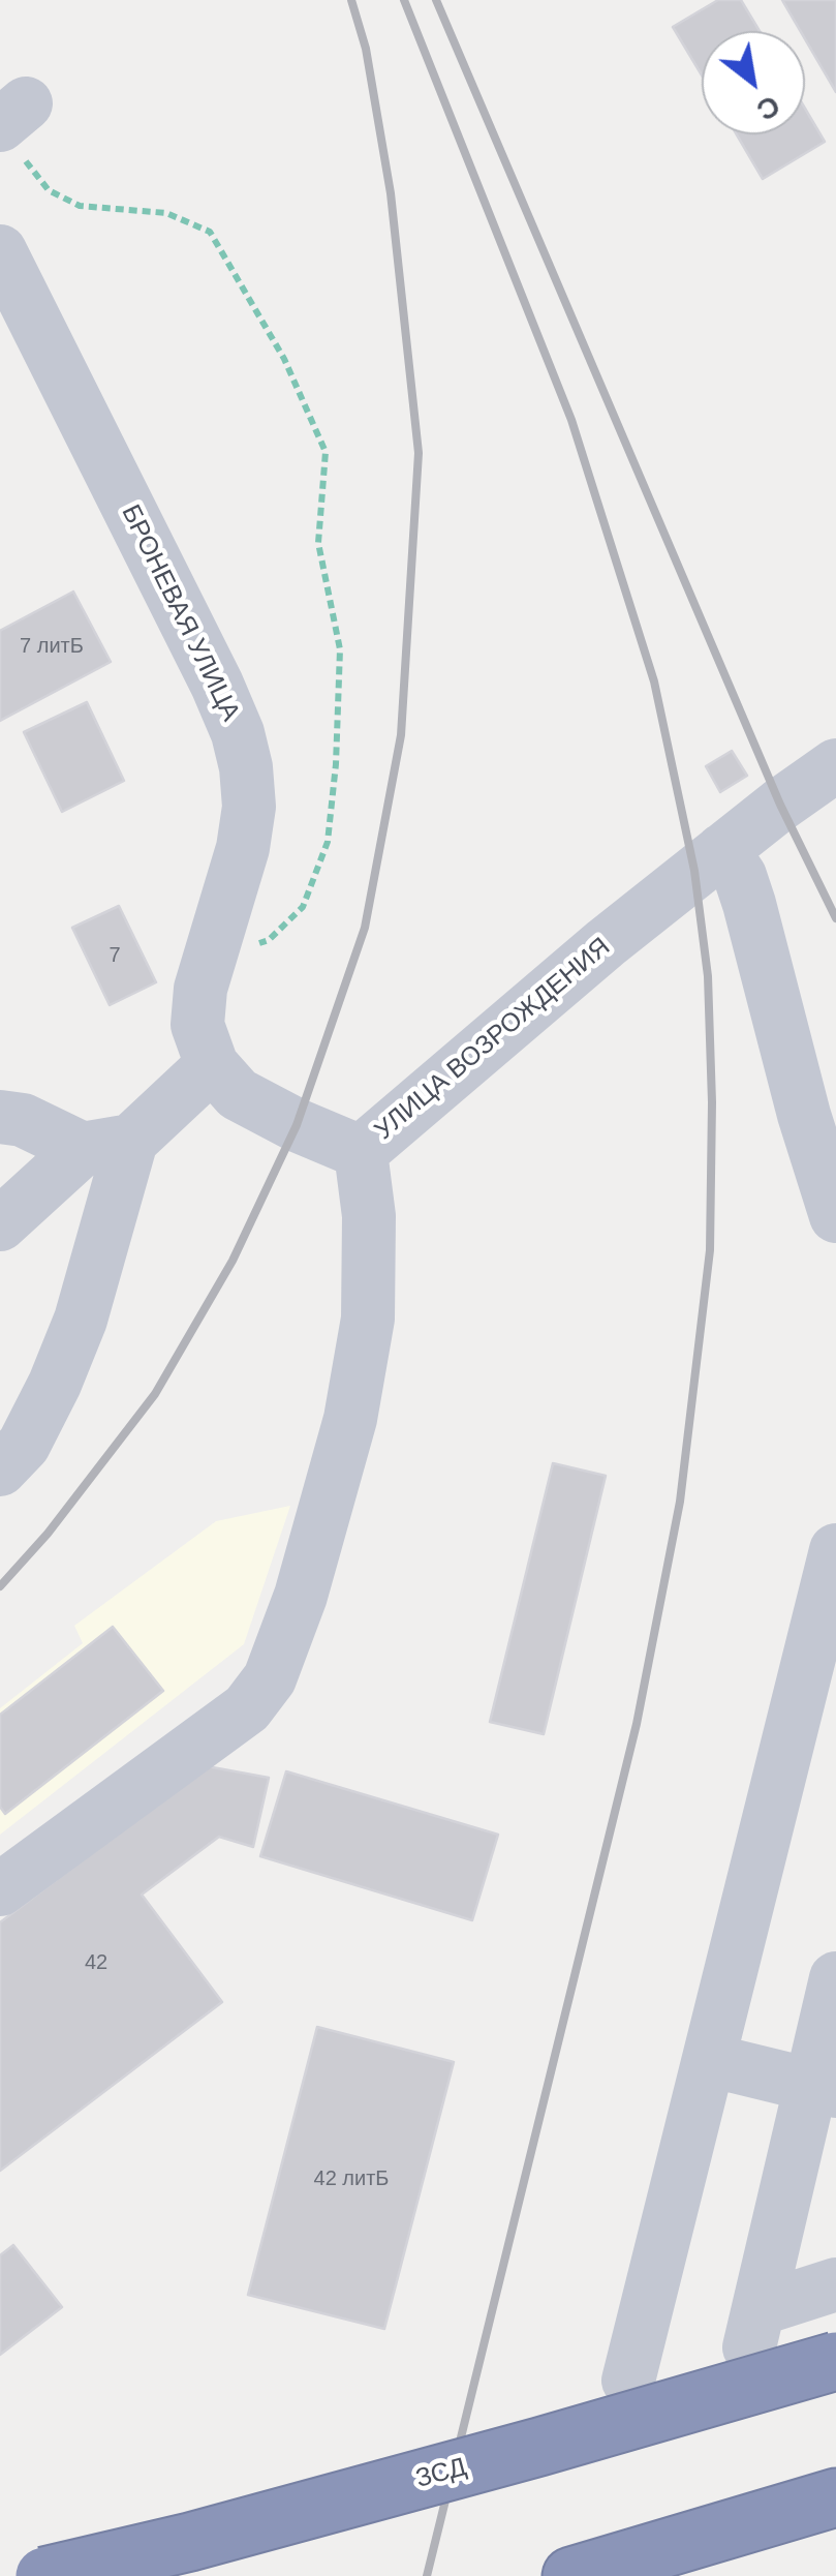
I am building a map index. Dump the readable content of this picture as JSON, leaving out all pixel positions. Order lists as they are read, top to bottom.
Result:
{
  "streets": {
    "highway": ["ЗСД"],
    "street": ["БРОНЕВАЯ УЛИЦА", "УЛИЦА ВОЗРОЖДЕНИЯ"]
  },
  "crossings": [
    ["БРОНЕВАЯ УЛИЦА", "УЛИЦА ВОЗРОЖДЕНИЯ"]
  ],
  "house_numbers": [
    "7 литБ",
    "7",
    "42",
    "42 литБ"
  ],
  "north": "bottom right"
}
